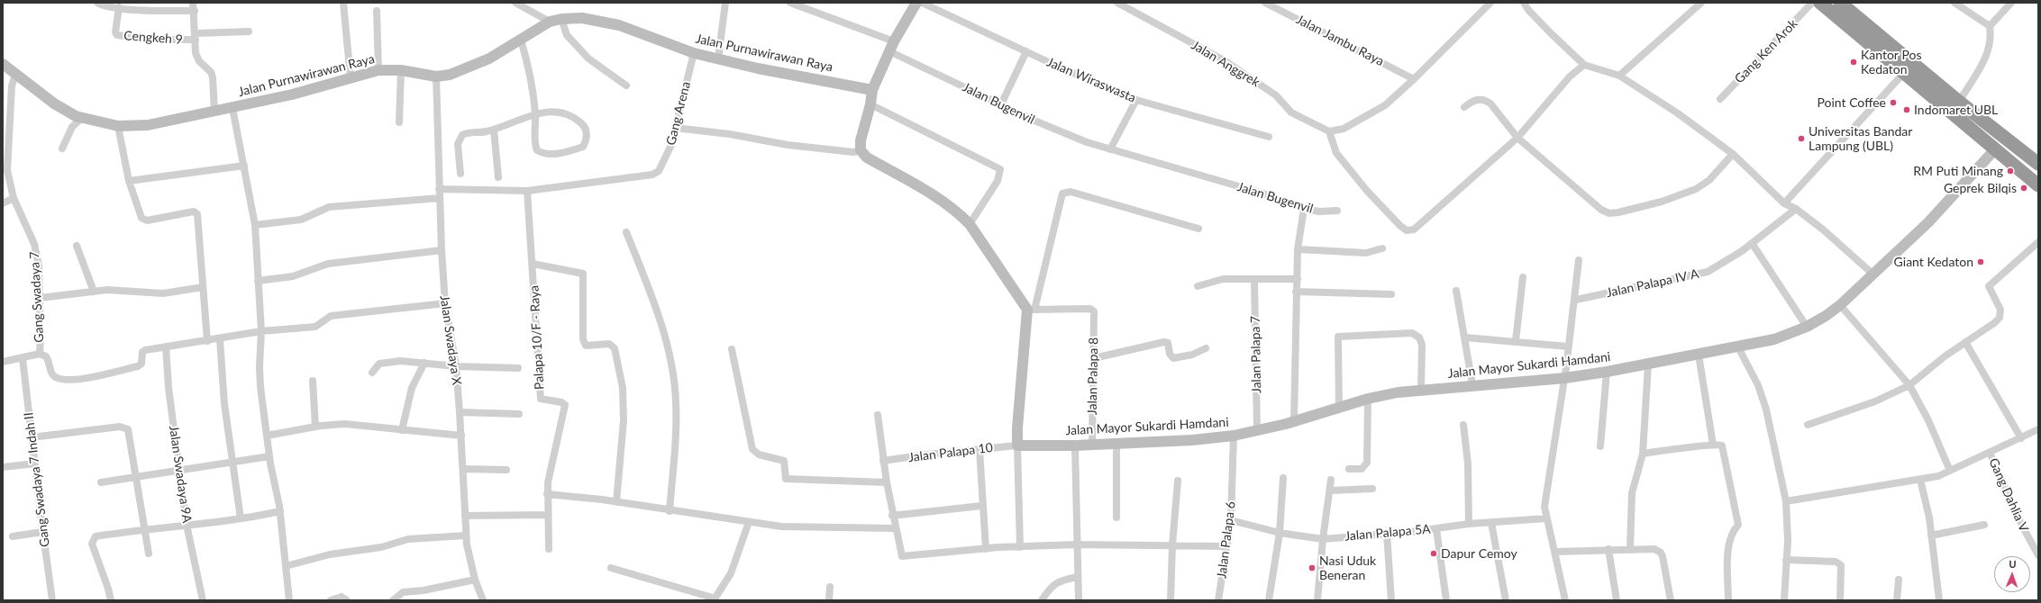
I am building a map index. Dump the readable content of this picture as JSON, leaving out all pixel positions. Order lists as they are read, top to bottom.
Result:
{
  "streets": {
    "street": [
      "Cengkeh 9",
      "Jalan Jambu Raya",
      "Gang Ken Arok",
      "Jalan Purnawirawan Raya",
      "Jalan Anggrek",
      "Jalan Wiraswasta",
      "Jalan Bugenvil",
      "Gang Arena",
      "Jalan Palapa IV A",
      "Gang Swadaya 7",
      "Palapa 10/F - Raya",
      "Jalan Swadaya X",
      "Jalan Palapa 7",
      "Jalan Mayor Sukardi Hamdani",
      "Jalan Palapa 8",
      "Jalan Palapa 10",
      "Jalan Swadaya 9A",
      "Gang Swadaya 7 Indah II",
      "Gang Dahlia V",
      "Jalan Palapa 5A",
      "Jalan Palapa 6"
    ]
  },
  "crossings": [
    ["Jalan Purnawirawan Raya", "Gang Arena"],
    ["Jalan Purnawirawan Raya", "Gang Swadaya 7"],
    ["Jalan Purnawirawan Raya", "Jalan Swadaya X"],
    ["Gang Arena", "Palapa 10/F - Raya"],
    ["Jalan Palapa 7", "Jalan Mayor Sukardi Hamdani"],
    ["Jalan Mayor Sukardi Hamdani", "Jalan Palapa 8"],
    ["Jalan Mayor Sukardi Hamdani", "Jalan Palapa 10"],
    ["Jalan Mayor Sukardi Hamdani", "Jalan Palapa 6"],
    ["Jalan Palapa 5A", "Jalan Palapa 6"]
  ],
  "places": [
    "Kantor Pos Kedaton",
    "Point Coffee",
    "Indomaret UBL",
    "Universitas Bandar Lampung (UBL)",
    "RM Puti Minang",
    "Geprek Bilqis",
    "Giant Kedaton",
    "Dapur Cemoy",
    "Nasi Uduk Beneran"
  ],
  "north": "top"
}
